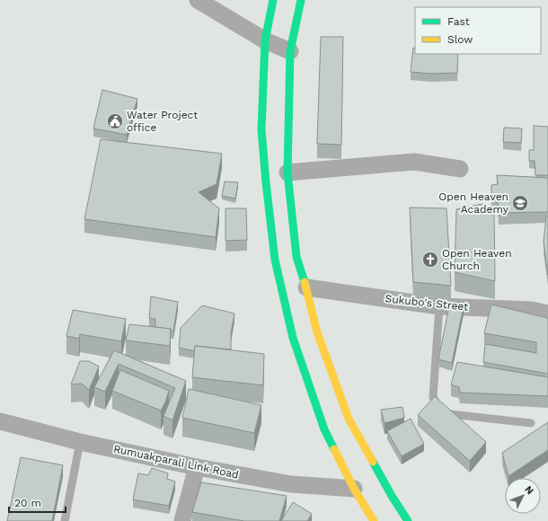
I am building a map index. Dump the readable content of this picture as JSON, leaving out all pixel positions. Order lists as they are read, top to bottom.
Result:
{
  "streets": {
    "street": ["Sukubo's Street", "Rumuakparali Link Road"]
  },
  "places": {
    "public building": ["Water Project office"],
    "school or university": ["Open Heaven Academy"],
    "church": ["Open Heaven Church"]
  },
  "legend": ["Fast", "Slow"],
  "scale_bar": "20 m",
  "north": "top right"
}
